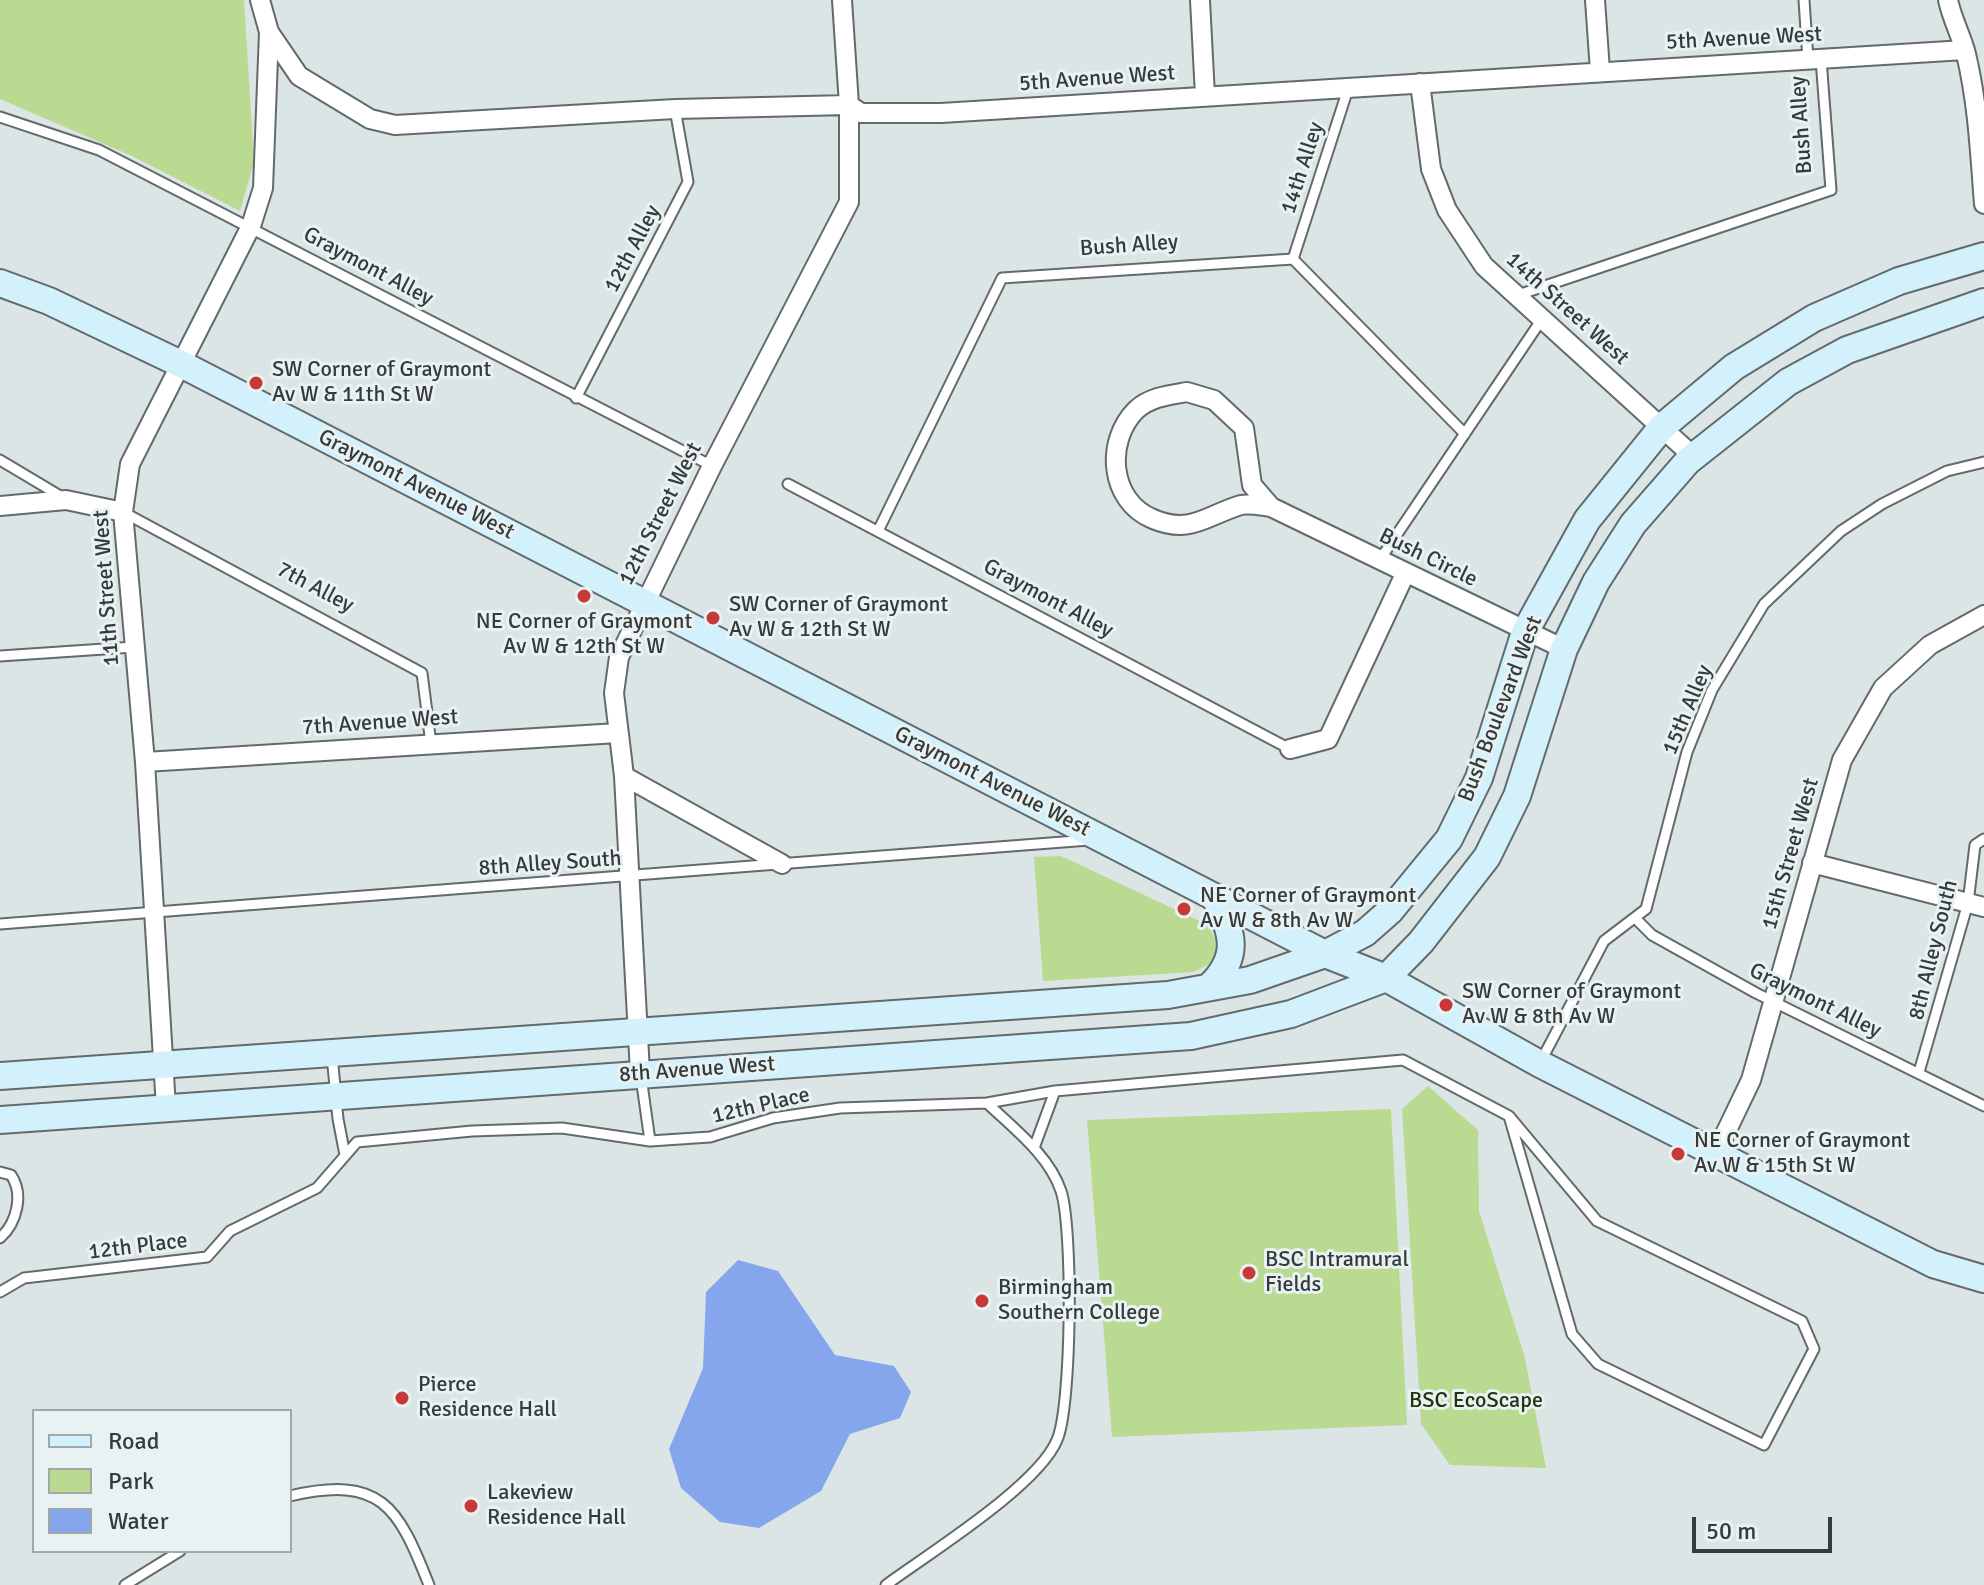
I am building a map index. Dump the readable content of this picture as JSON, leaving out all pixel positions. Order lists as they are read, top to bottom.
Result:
{
  "streets": {
    "main road": ["Graymont Avenue West", "Bush Boulevard West", "8th Avenue West"],
    "street": [
      "5th Avenue West",
      "14th Street West",
      "12th Street West",
      "Bush Circle",
      "11th Street West",
      "7th Avenue West",
      "15th Street West"
    ],
    "lane": [
      "Bush Alley",
      "14th Alley",
      "12th Alley",
      "Graymont Alley",
      "7th Alley",
      "15th Alley",
      "8th Alley South",
      "12th Place"
    ]
  },
  "crossings": [
    ["5th Avenue West", "Bush Alley"],
    ["5th Avenue West", "14th Alley"],
    ["5th Avenue West", "12th Alley"],
    ["5th Avenue West", "14th Street West"],
    ["5th Avenue West", "12th Street West"],
    ["5th Avenue West", "11th Street West"],
    ["Bush Alley", "14th Alley"],
    ["Bush Alley", "Graymont Alley"],
    ["Bush Alley", "14th Street West"],
    ["12th Alley", "Graymont Alley"],
    ["Graymont Alley", "12th Street West"],
    ["Graymont Alley", "11th Street West"],
    ["Graymont Alley", "15th Alley"],
    ["Graymont Alley", "15th Street West"],
    ["Graymont Alley", "8th Alley South"],
    ["14th Street West", "Bush Boulevard West"],
    ["Graymont Avenue West", "12th Street West"],
    ["Graymont Avenue West", "11th Street West"],
    ["Graymont Avenue West", "Bush Boulevard West"],
    ["Graymont Avenue West", "15th Alley"],
    ["Graymont Avenue West", "15th Street West"],
    ["Graymont Avenue West", "8th Alley South"],
    ["Graymont Avenue West", "8th Avenue West"],
    ["12th Street West", "7th Avenue West"],
    ["12th Street West", "8th Alley South"],
    ["12th Street West", "8th Avenue West"],
    ["Bush Circle", "Bush Boulevard West"],
    ["11th Street West", "7th Alley"],
    ["11th Street West", "7th Avenue West"],
    ["11th Street West", "8th Alley South"],
    ["11th Street West", "8th Avenue West"],
    ["7th Alley", "7th Avenue West"],
    ["Bush Boulevard West", "8th Avenue West"]
  ],
  "parks": ["BSC EcoScape"],
  "places": [
    "SW Corner of Graymont Av W & 11th St W",
    "NE Corner of Graymont Av W & 12th St W",
    "SW Corner of Graymont Av W & 12th St W",
    "NE Corner of Graymont Av W & 8th Av W",
    "SW Corner of Graymont Av W & 8th Av W",
    "NE Corner of Graymont Av W & 15th St W",
    "BSC Intramural Fields",
    "Birmingham Southern College",
    "Pierce Residence Hall",
    "Lakeview Residence Hall"
  ],
  "legend": ["Road", "Park", "Water"],
  "scale_bar": "50 m"
}
